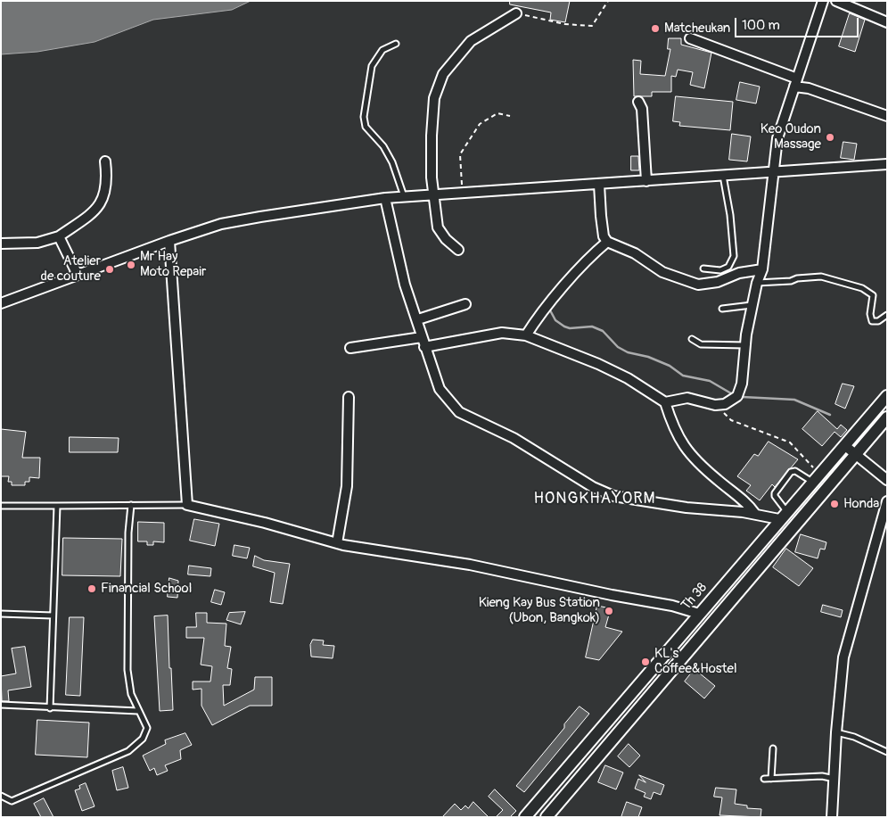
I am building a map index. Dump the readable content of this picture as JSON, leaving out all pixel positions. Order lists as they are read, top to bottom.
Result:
{
  "streets": {
    "street": ["Th 38"]
  },
  "districts": ["HONGKHAYORM"],
  "places": [
    "Matcheukan",
    "Keo Oudon Massage",
    "Mr Hay Moto Repair",
    "Atelier de couture",
    "Honda",
    "Financial School",
    "Kieng Kay Bus Station (Ubon, Bangkok)",
    "KL's Coffee&Hostel"
  ],
  "scale_bar": "100 m"
}
